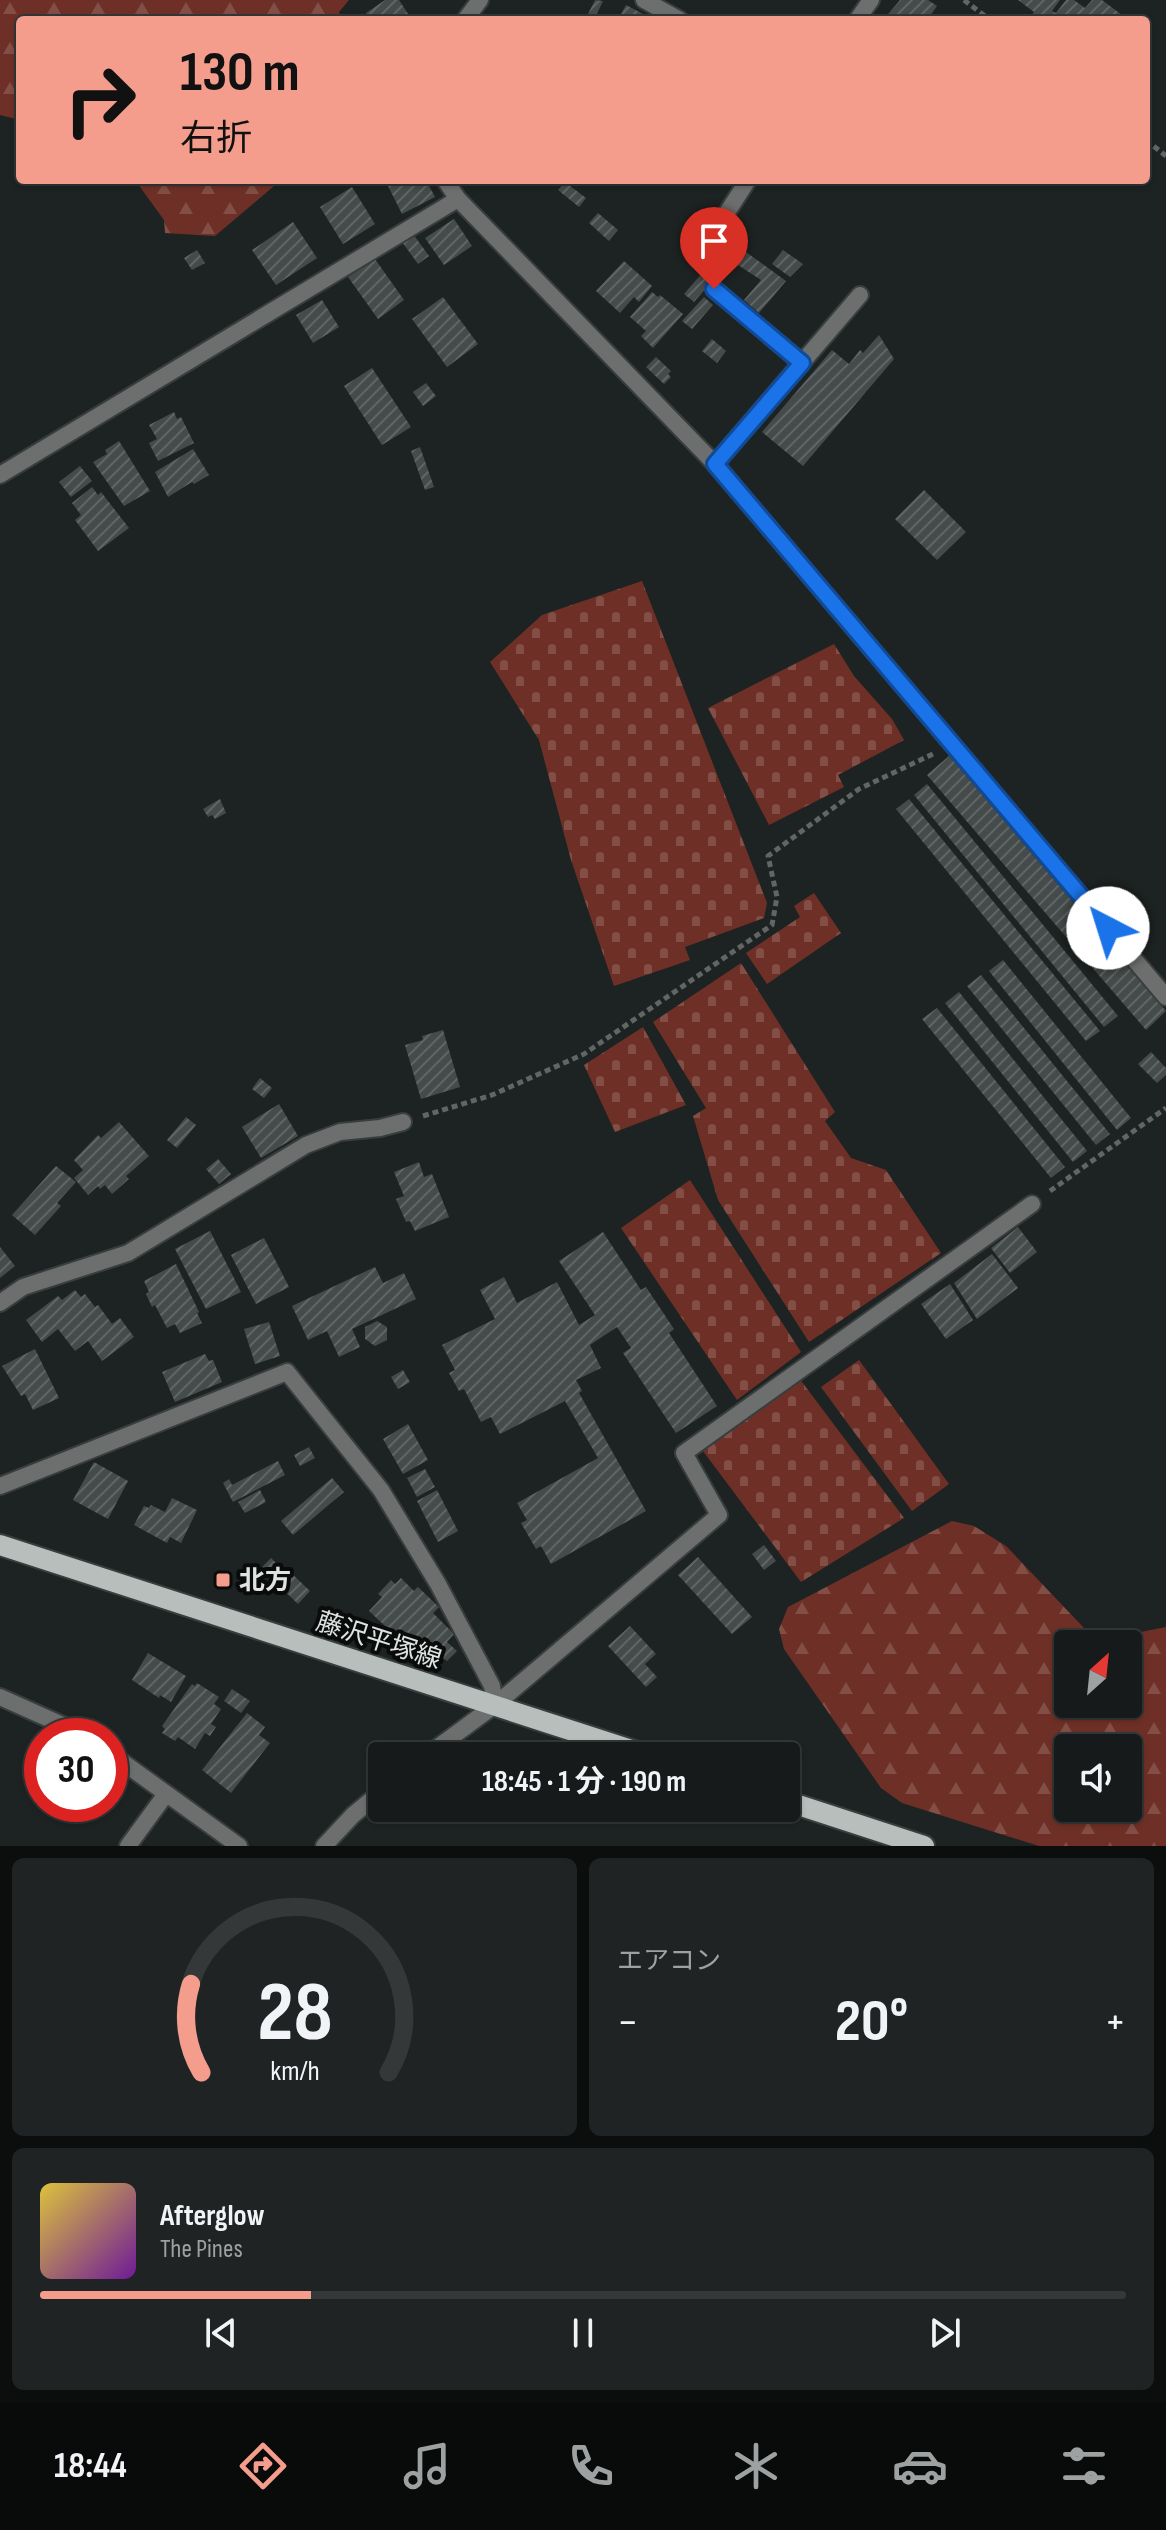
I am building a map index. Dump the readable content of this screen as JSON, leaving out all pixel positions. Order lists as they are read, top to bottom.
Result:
{
  "streets": {
    "main road": ["藤沢平塚線"]
  },
  "places": {
    "transit": ["北方"]
  },
  "north": "top right",
  "page": {
    "turn": ["130 m", "右折"],
    "limit": "30",
    "trip": "18:45 · 1 分 · 190 m",
    "tile": "エアコン",
    "heat": ["−", "20°", "+"],
    "song": ["Afterglow", "The Pines"],
    "tabs": "18:44",
    "gauge": ["28", "km/h"]
  }
}
